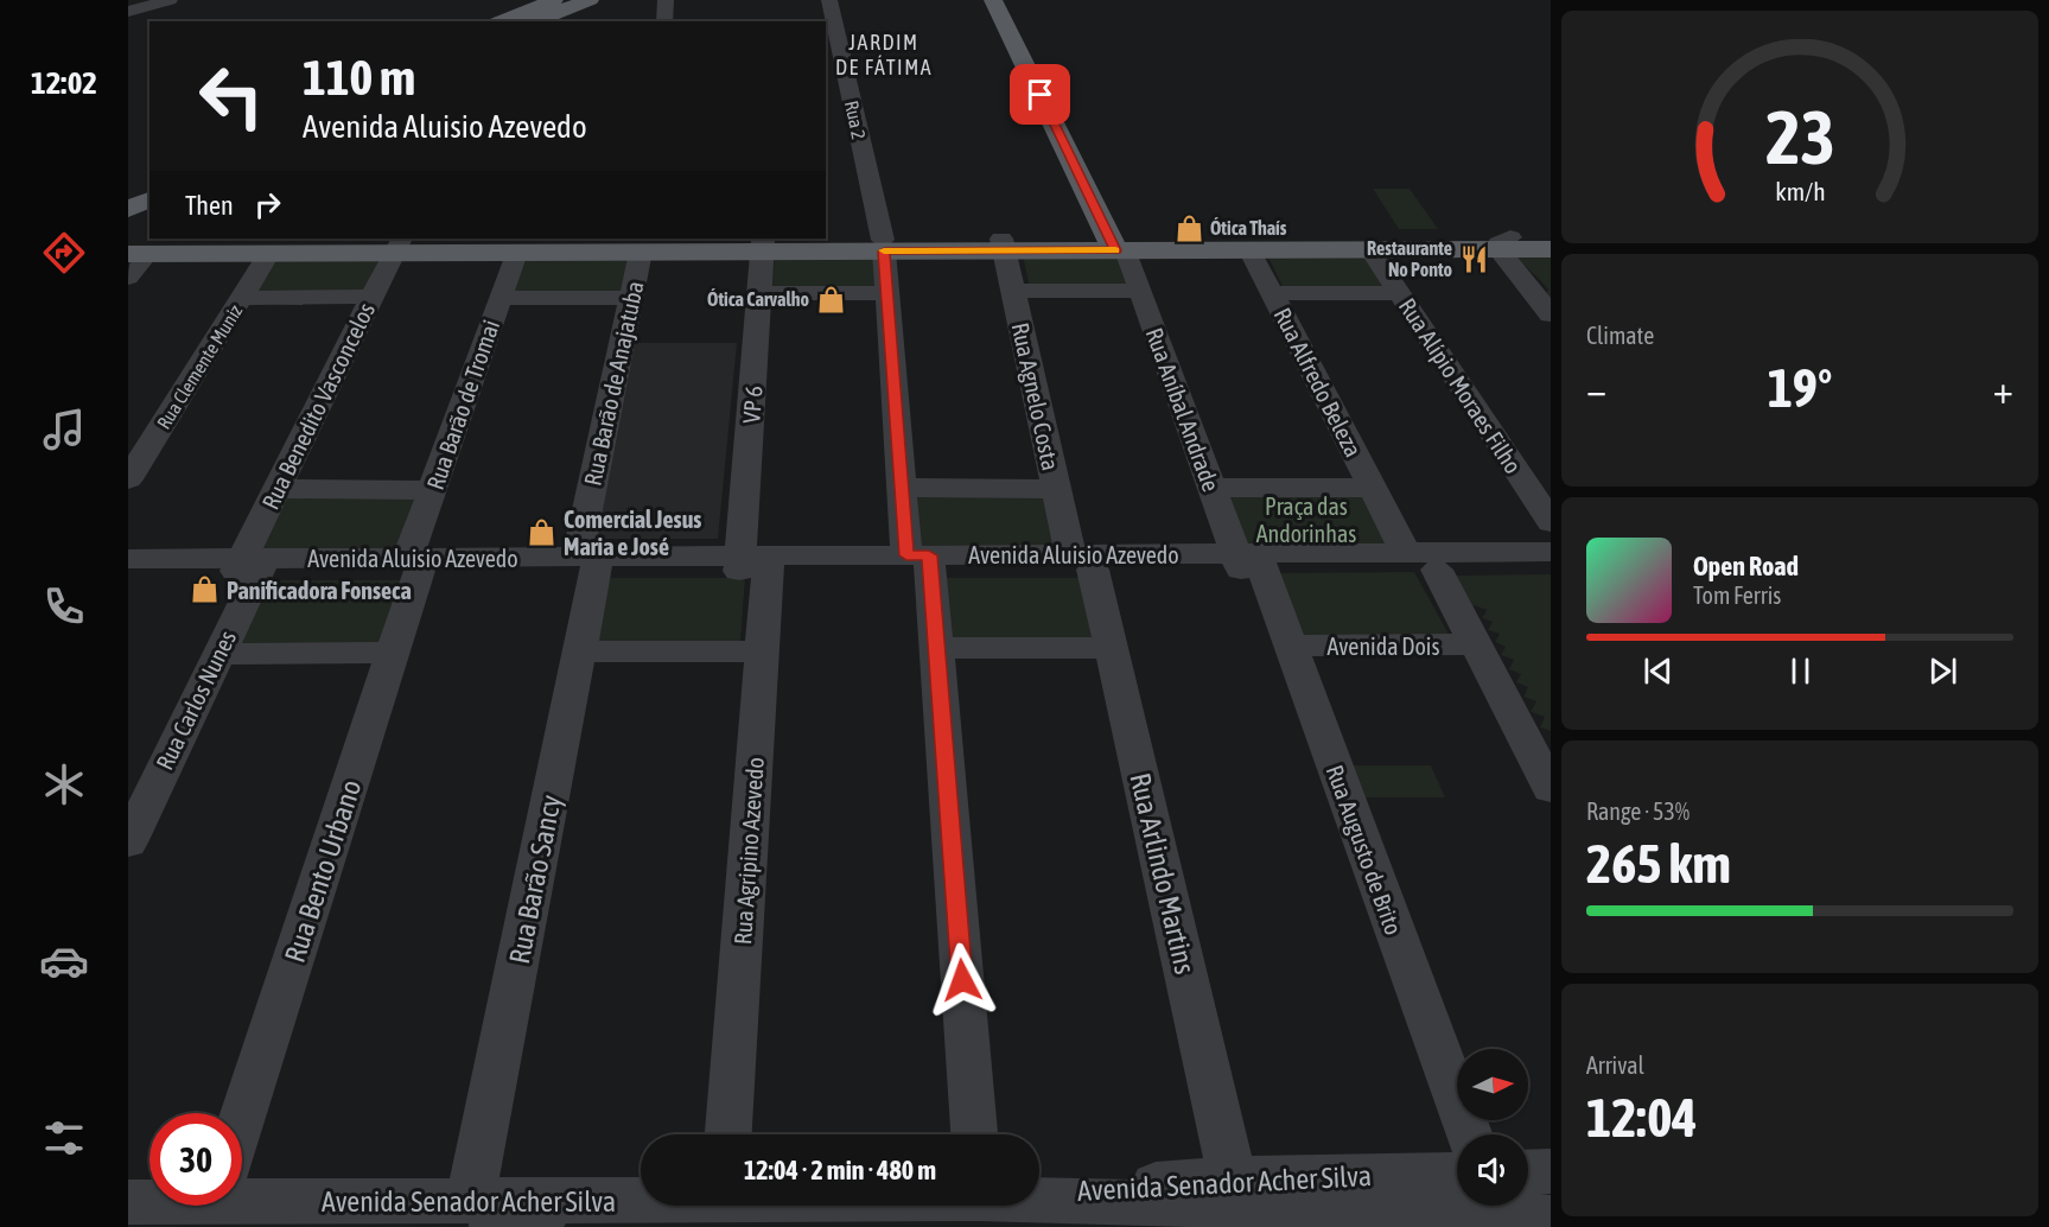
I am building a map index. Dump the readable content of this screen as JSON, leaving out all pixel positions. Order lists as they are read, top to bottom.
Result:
{
  "streets": {
    "street": [
      "Rua 2",
      "Rua Clemente Muniz",
      "Rua Alfredo Beleza",
      "Rua Barão de Anajatuba",
      "Rua Alípio Moraes Filho",
      "Rua Agnelo Costa",
      "Rua Barão de Tromai",
      "VP 6",
      "Rua Benedito Vasconcelos",
      "Rua Aníbal Andrade",
      "Avenida Aluisio Azevedo",
      "Avenida Dois",
      "Rua Carlos Nunes",
      "Rua Augusto de Brito",
      "Rua Agripino Azevedo",
      "Rua Bento Urbano",
      "Rua Arlindo Martins",
      "Rua Barão Sancy",
      "Avenida Senador Acher Silva"
    ]
  },
  "crossings": [
    ["Rua 2", "Avenida Aluisio Azevedo"],
    ["Rua Alfredo Beleza", "Avenida Aluisio Azevedo"],
    ["Rua Barão de Anajatuba", "Avenida Aluisio Azevedo"],
    ["Rua Barão de Anajatuba", "Rua Barão Sancy"],
    ["Rua Agnelo Costa", "Avenida Aluisio Azevedo"],
    ["Rua Agnelo Costa", "Rua Arlindo Martins"],
    ["Rua Barão de Tromai", "Avenida Aluisio Azevedo"],
    ["Rua Barão de Tromai", "Rua Bento Urbano"],
    ["VP 6", "Avenida Aluisio Azevedo"],
    ["VP 6", "Rua Agripino Azevedo"],
    ["Rua Benedito Vasconcelos", "Avenida Aluisio Azevedo"],
    ["Rua Benedito Vasconcelos", "Rua Carlos Nunes"],
    ["Rua Aníbal Andrade", "Avenida Aluisio Azevedo"],
    ["Rua Aníbal Andrade", "Rua Augusto de Brito"],
    ["Avenida Aluisio Azevedo", "Rua Carlos Nunes"],
    ["Avenida Aluisio Azevedo", "Rua Augusto de Brito"],
    ["Avenida Aluisio Azevedo", "Rua Agripino Azevedo"],
    ["Avenida Aluisio Azevedo", "Rua Bento Urbano"],
    ["Avenida Aluisio Azevedo", "Rua Arlindo Martins"],
    ["Avenida Aluisio Azevedo", "Rua Barão Sancy"],
    ["Avenida Dois", "Rua Augusto de Brito"],
    ["Rua Arlindo Martins", "Avenida Senador Acher Silva"],
    ["Rua Barão Sancy", "Avenida Senador Acher Silva"]
  ],
  "districts": ["JARDIM DE FÁTIMA"],
  "parks": ["Praça das Andorinhas"],
  "places": {
    "shop": [
      "Ótica Thaís",
      "Ótica Carvalho",
      "Comercial Jesus Maria e José",
      "Panificadora Fonseca"
    ],
    "restaurant": ["Restaurante No Ponto"]
  },
  "north": "right",
  "page": {
    "tabs": "12:02",
    "turn": ["110 m", "Avenida Aluisio Azevedo"],
    "then": "Then",
    "tile": [
      "Climate",
      ["Range · 53%", "265 km"],
      ["Arrival", "12:04"]
    ],
    "heat": ["−", "19°", "+"],
    "song": ["Open Road", "Tom Ferris"],
    "limit": "30",
    "trip": "12:04 · 2 min · 480 m",
    "gauge": ["23", "km/h"]
  }
}
